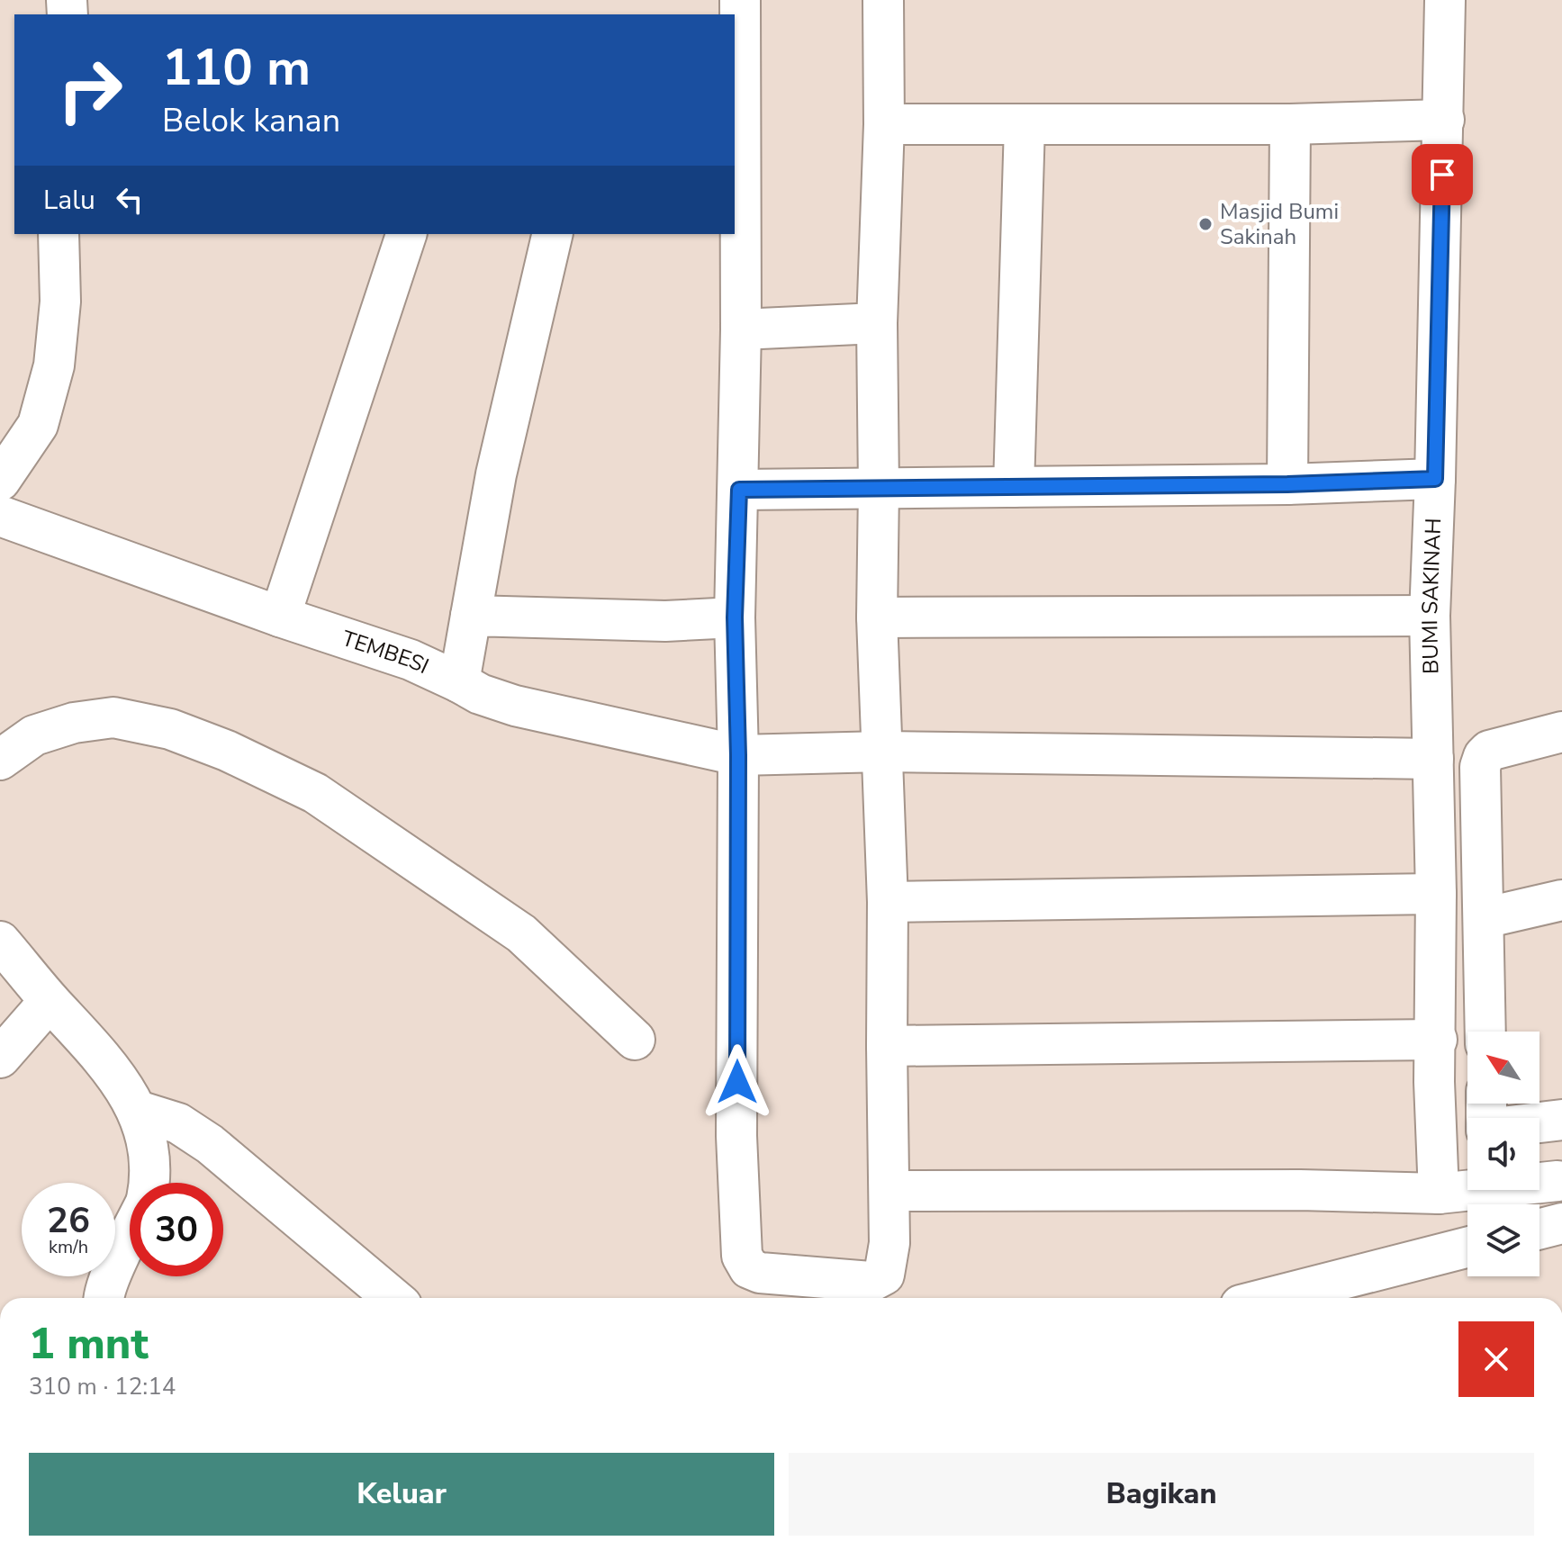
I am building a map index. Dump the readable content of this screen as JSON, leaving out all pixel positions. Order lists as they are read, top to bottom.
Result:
{
  "streets": {
    "street": ["BUMI SAKINAH", "TEMBESI"]
  },
  "places": ["Masjid Bumi Sakinah"],
  "north": "top left",
  "page": {
    "turn": ["110 m", "Belok kanan"],
    "then": "Lalu",
    "speed": "26 km/h",
    "limit": "30",
    "heading": ["1 mnt", "310 m · 12:14"],
    "buttons": ["Keluar", "Bagikan"]
  }
}
